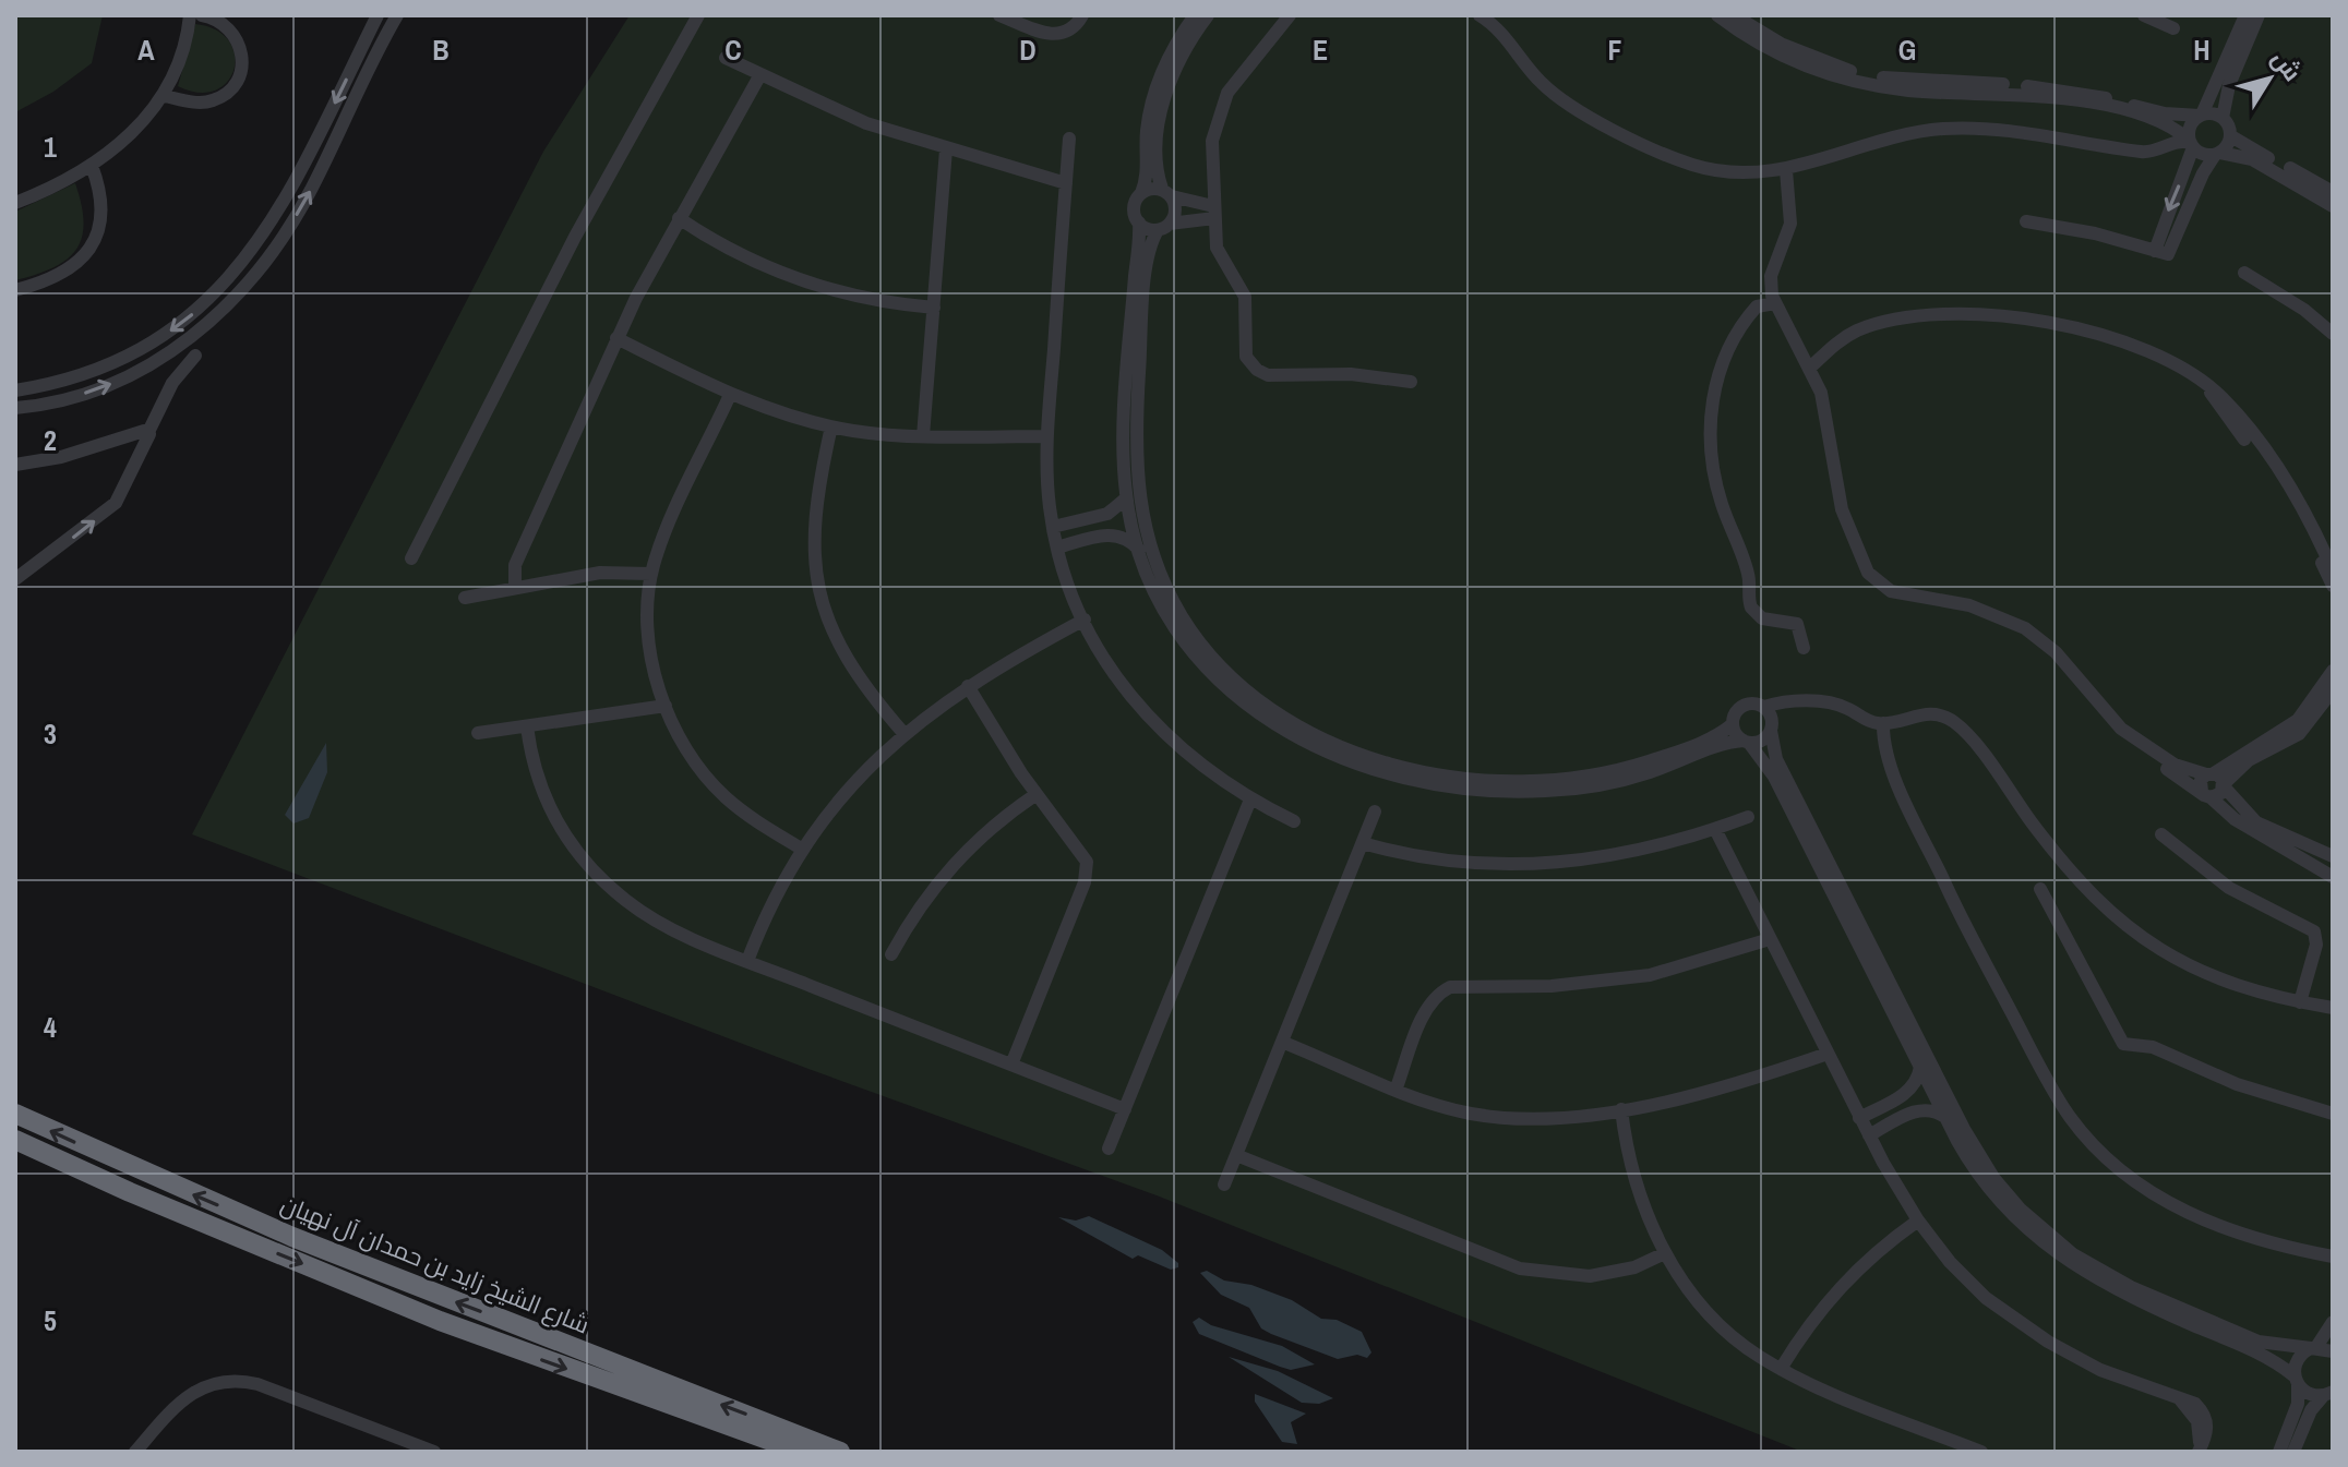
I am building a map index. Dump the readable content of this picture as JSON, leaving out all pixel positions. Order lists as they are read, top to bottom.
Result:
{
  "streets": {
    "highway": ["شارع الشيخ زايد بن حمدان آل نهيان"]
  },
  "north": "top right",
  "grid": {
    "columns": [
      "A",
      "B",
      "C",
      "D",
      "E",
      "F",
      "G",
      "H"
    ],
    "rows": [
      "1",
      "2",
      "3",
      "4",
      "5"
    ]
  }
}
